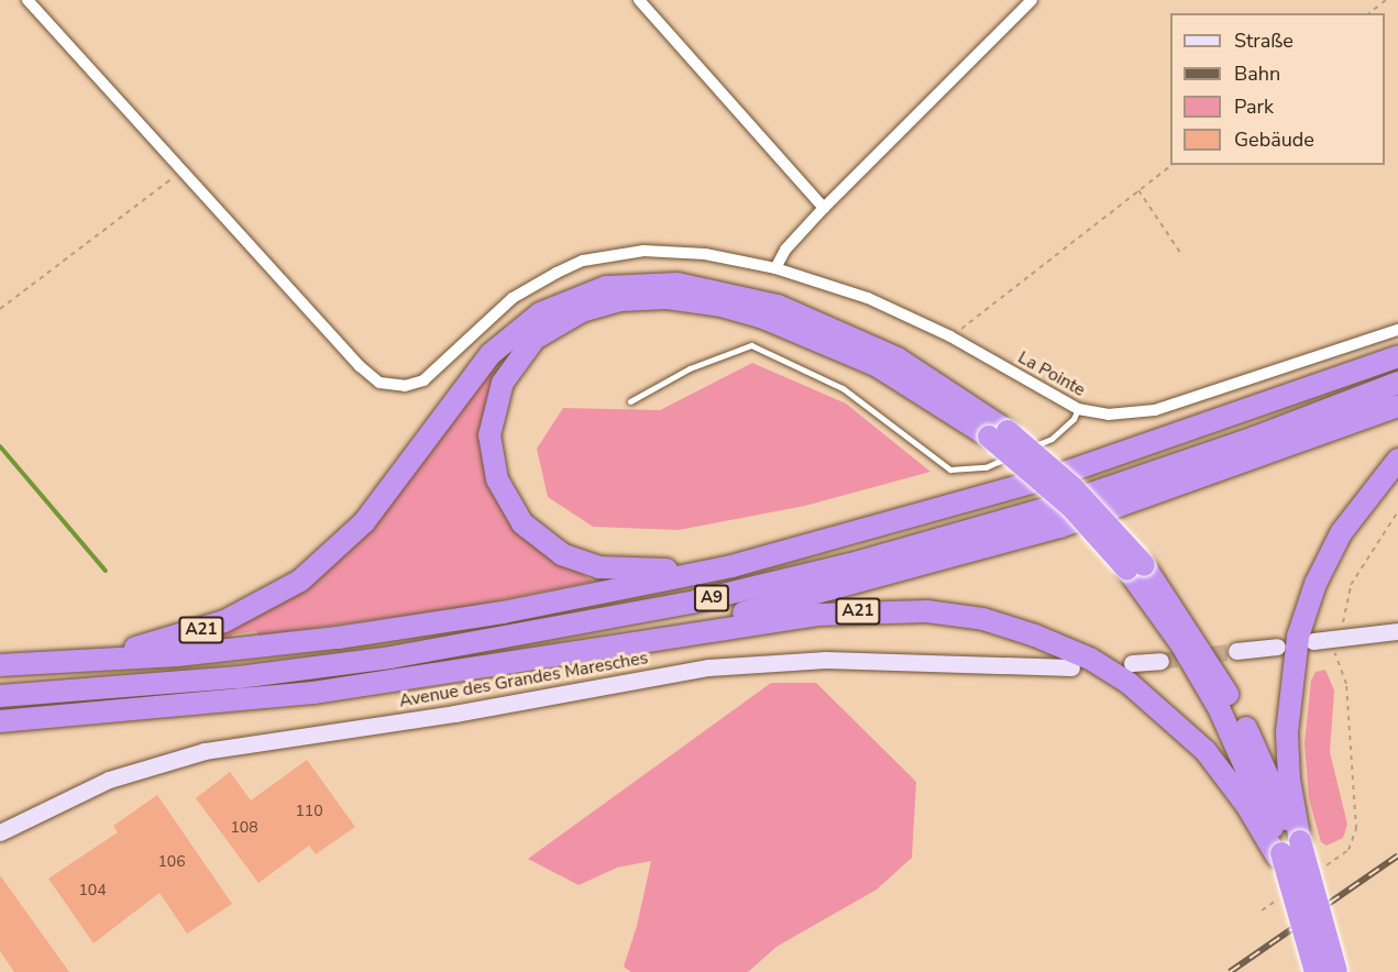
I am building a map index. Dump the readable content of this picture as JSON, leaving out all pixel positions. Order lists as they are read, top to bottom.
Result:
{
  "streets": {
    "highway": ["A9", "A21"],
    "main road": ["Avenue des Grandes Maresches"],
    "street": ["La Pointe"]
  },
  "crossings": [
    ["A9", "A21"]
  ],
  "house_numbers": [
    "110",
    "108",
    "106",
    "104"
  ],
  "legend": [
    "Straße",
    "Bahn",
    "Park",
    "Gebäude"
  ]
}
